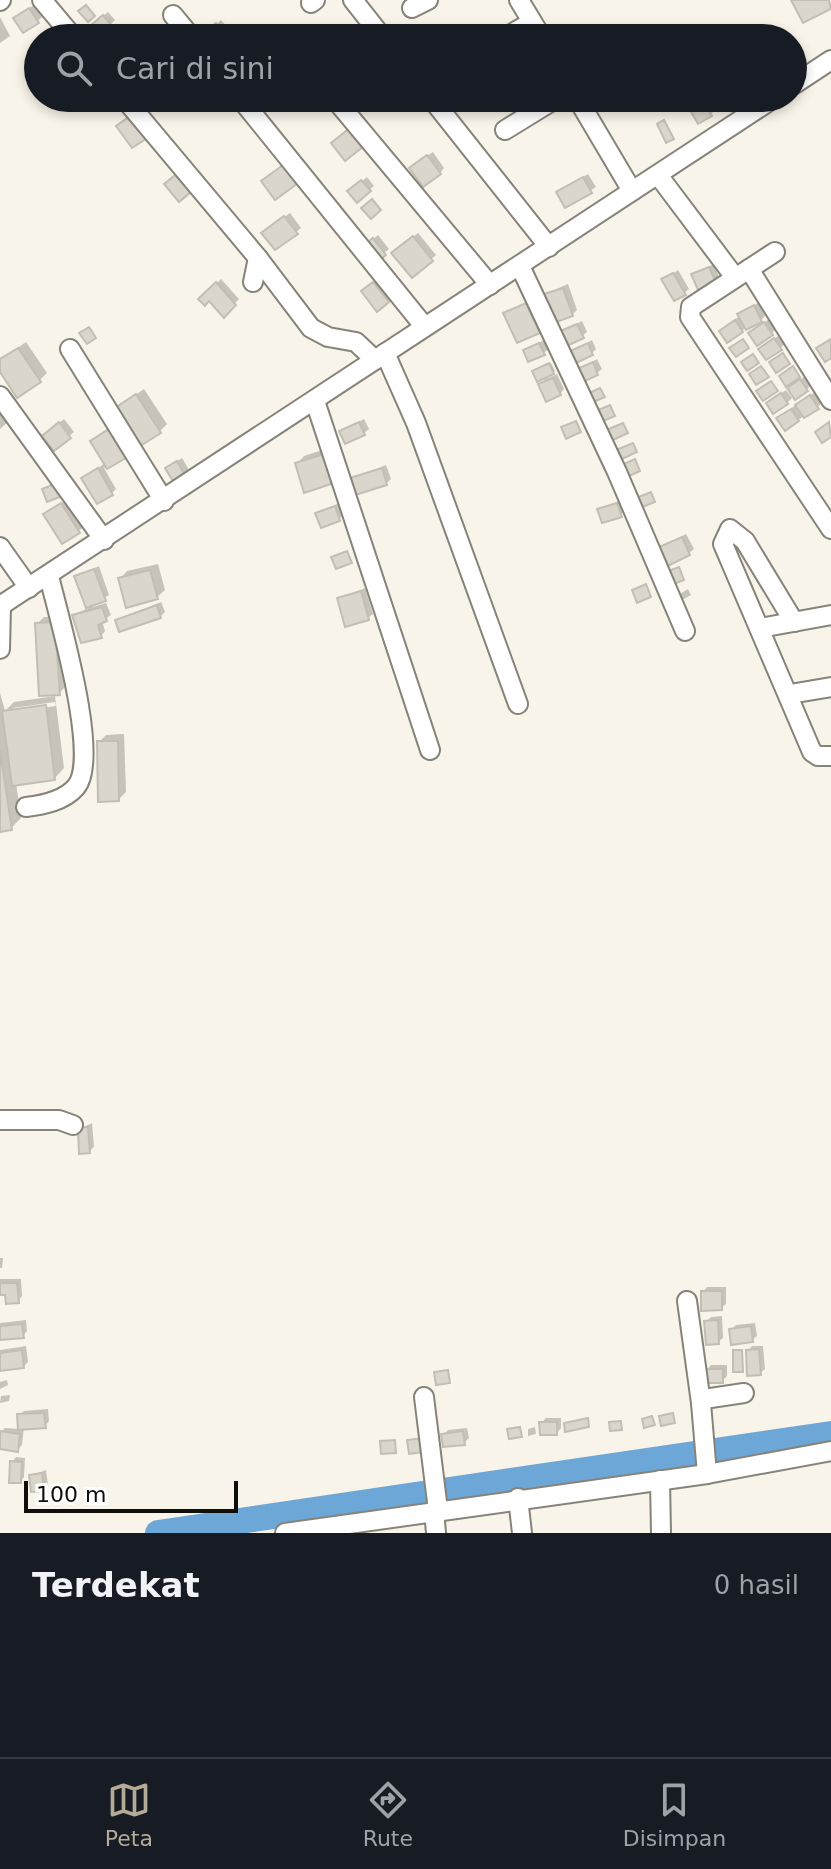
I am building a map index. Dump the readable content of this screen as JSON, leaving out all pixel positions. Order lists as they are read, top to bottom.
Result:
{
  "scale_bar": "100 m",
  "page": {
    "search": "Cari di sini",
    "scale": "100 m",
    "heading": ["Terdekat", "0 hasil"],
    "nav": ["Peta", "Rute", "Disimpan"]
  }
}
